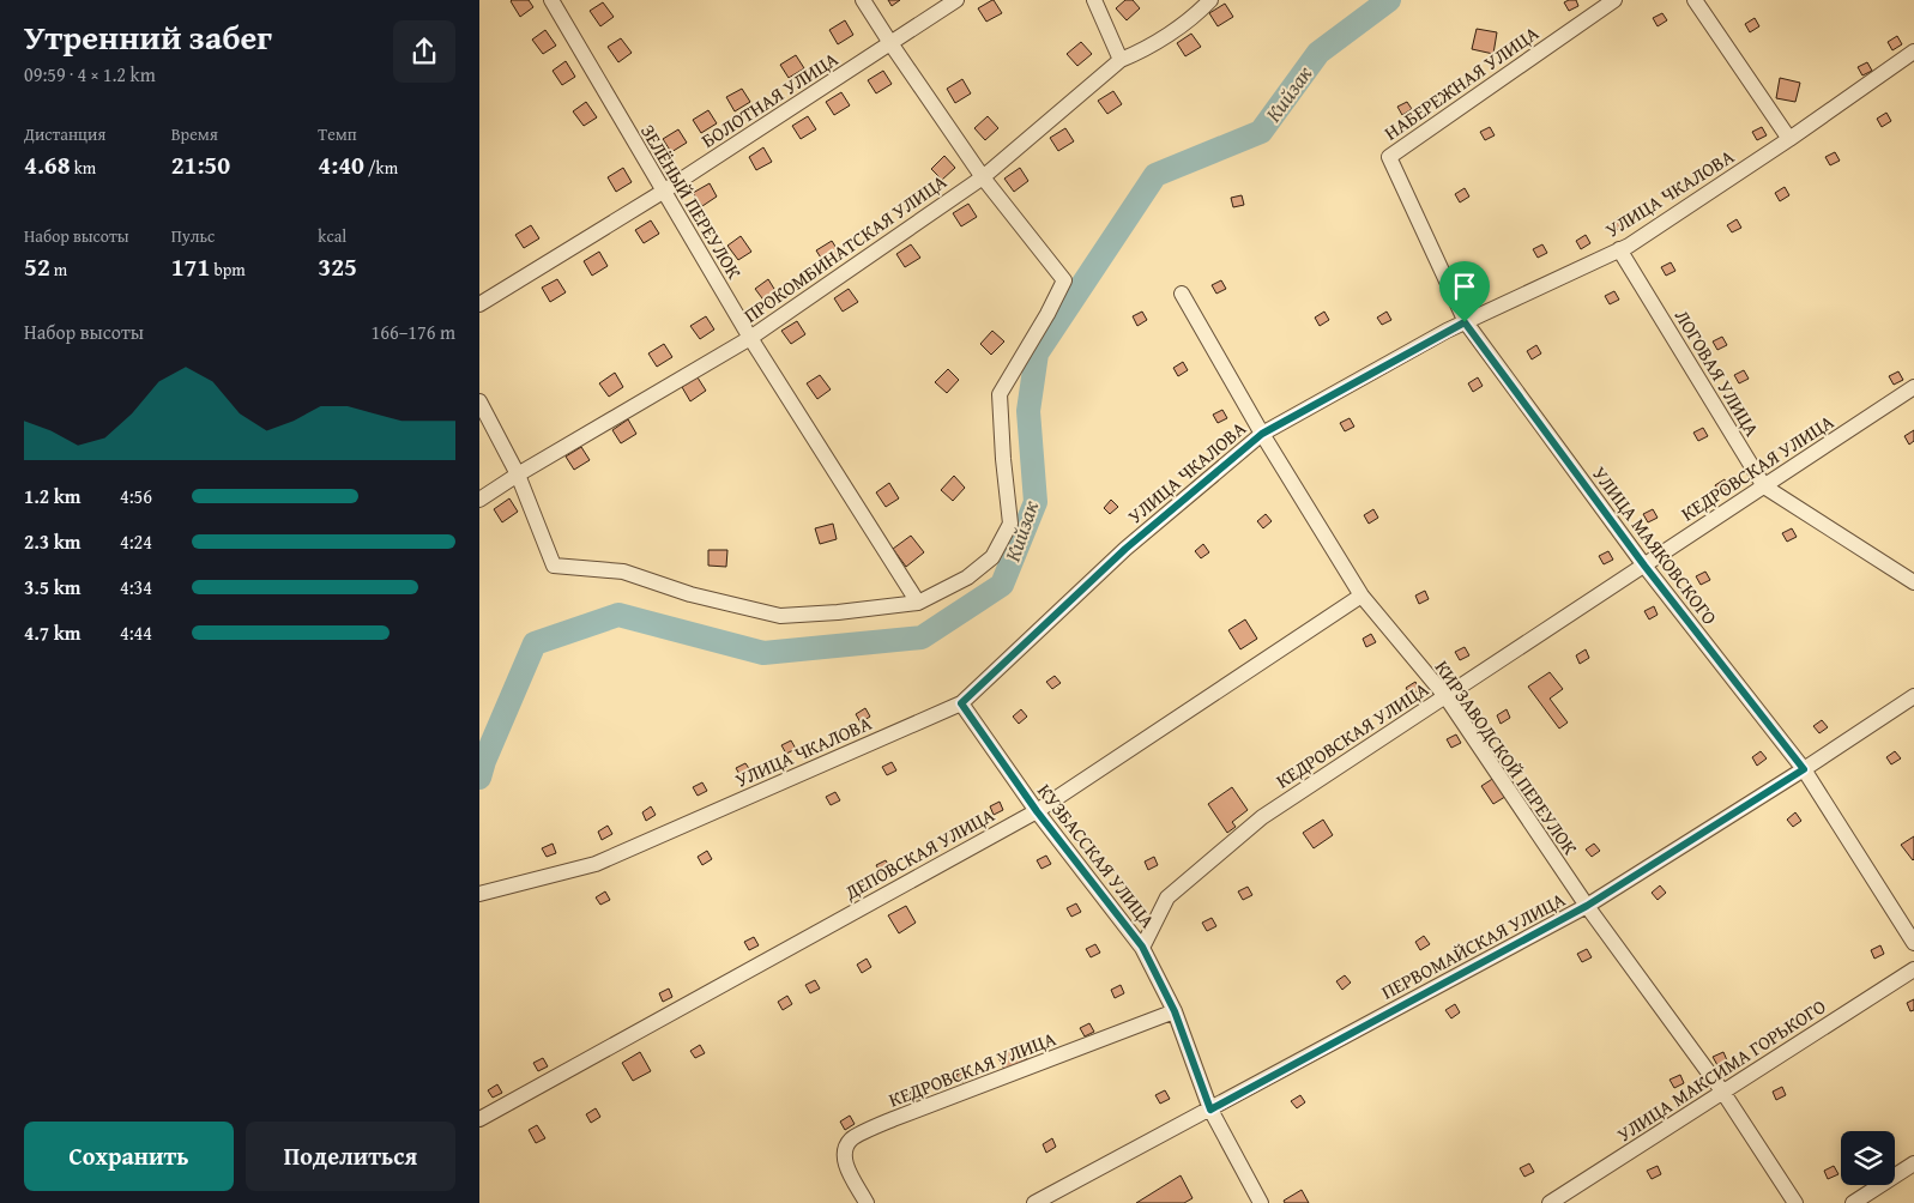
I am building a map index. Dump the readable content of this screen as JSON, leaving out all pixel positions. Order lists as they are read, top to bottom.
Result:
{
  "streets": {
    "street": [
      "НАБЕРЕЖНАЯ УЛИЦА",
      "БОЛОТНАЯ УЛИЦА",
      "УЛИЦА ЧКАЛОВА",
      "ЗЕЛЁНЫЙ ПЕРЕУЛОК",
      "ПРОКОМБИНАТСКАЯ УЛИЦА",
      "ЛОГОВАЯ УЛИЦА",
      "КЕДРОВСКАЯ УЛИЦА",
      "УЛИЦА МАЯКОВСКОГО",
      "КИРЗАВОДСКОЙ ПЕРЕУЛОК",
      "ДЕПОВСКАЯ УЛИЦА",
      "КУЗБАССКАЯ УЛИЦА",
      "ПЕРВОМАЙСКАЯ УЛИЦА",
      "УЛИЦА МАКСИМА ГОРЬКОГО"
    ]
  },
  "crossings": [
    ["НАБЕРЕЖНАЯ УЛИЦА", "УЛИЦА МАЯКОВСКОГО"],
    ["БОЛОТНАЯ УЛИЦА", "ЗЕЛЁНЫЙ ПЕРЕУЛОК"],
    ["УЛИЦА ЧКАЛОВА", "ЛОГОВАЯ УЛИЦА"],
    ["УЛИЦА ЧКАЛОВА", "УЛИЦА МАЯКОВСКОГО"],
    ["УЛИЦА ЧКАЛОВА", "КИРЗАВОДСКОЙ ПЕРЕУЛОК"],
    ["УЛИЦА ЧКАЛОВА", "КУЗБАССКАЯ УЛИЦА"],
    ["ЗЕЛЁНЫЙ ПЕРЕУЛОК", "ПРОКОМБИНАТСКАЯ УЛИЦА"],
    ["ЛОГОВАЯ УЛИЦА", "КЕДРОВСКАЯ УЛИЦА"],
    ["КЕДРОВСКАЯ УЛИЦА", "УЛИЦА МАЯКОВСКОГО"],
    ["КЕДРОВСКАЯ УЛИЦА", "КИРЗАВОДСКОЙ ПЕРЕУЛОК"],
    ["КЕДРОВСКАЯ УЛИЦА", "КУЗБАССКАЯ УЛИЦА"],
    ["УЛИЦА МАЯКОВСКОГО", "ПЕРВОМАЙСКАЯ УЛИЦА"],
    ["КИРЗАВОДСКОЙ ПЕРЕУЛОК", "ДЕПОВСКАЯ УЛИЦА"],
    ["КИРЗАВОДСКОЙ ПЕРЕУЛОК", "ПЕРВОМАЙСКАЯ УЛИЦА"],
    ["КИРЗАВОДСКОЙ ПЕРЕУЛОК", "УЛИЦА МАКСИМА ГОРЬКОГО"],
    ["ДЕПОВСКАЯ УЛИЦА", "КУЗБАССКАЯ УЛИЦА"],
    ["КУЗБАССКАЯ УЛИЦА", "ПЕРВОМАЙСКАЯ УЛИЦА"]
  ],
  "water": ["Кийзак"],
  "page": {
    "heading": ["Утренний забег", "09:59 · 4 × 1.2 km"],
    "stats": [
      ["Дистанция", "4.68 km"],
      ["Время", "21:50"],
      ["Темп", "4:40 /km"],
      ["Набор высоты", "52 m"],
      ["Пульс", "171 bpm"],
      ["kcal", "325"]
    ],
    "chart": ["Набор высоты", "166–176 m"],
    "list": [
      {
        "name": "1.2 km",
        "note": "4:56"
      },
      {
        "name": "2.3 km",
        "note": "4:24"
      },
      {
        "name": "3.5 km",
        "note": "4:34"
      },
      {
        "name": "4.7 km",
        "note": "4:44"
      }
    ],
    "buttons": ["Сохранить", "Поделиться"]
  }
}
